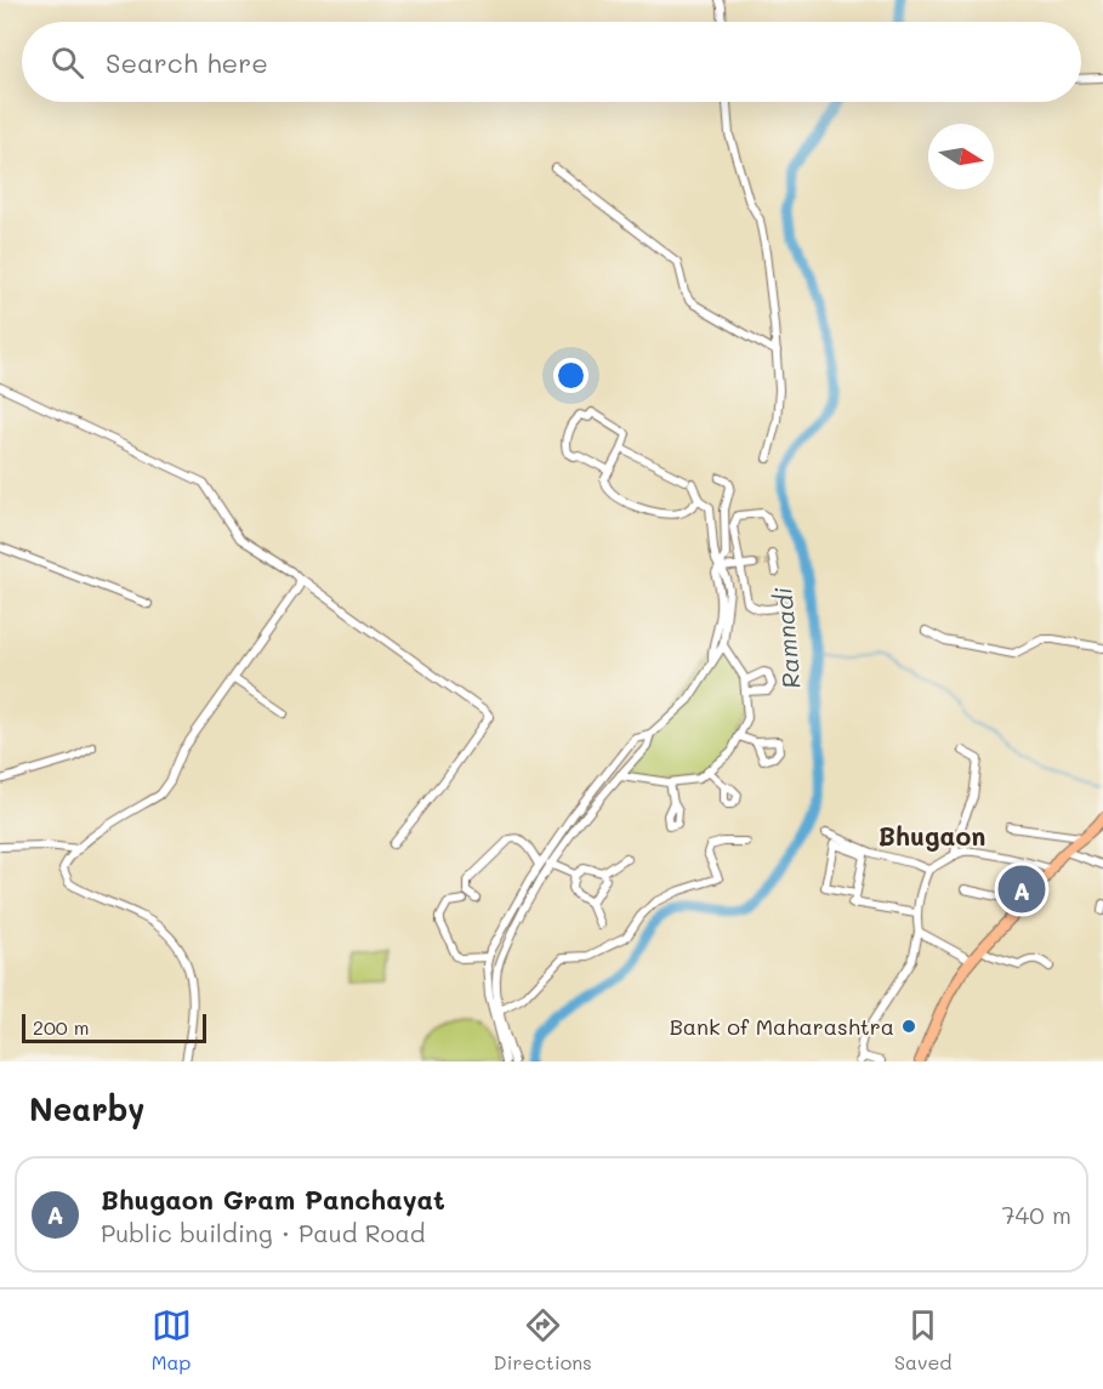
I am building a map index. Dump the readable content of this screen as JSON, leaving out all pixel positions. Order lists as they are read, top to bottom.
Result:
{
  "districts": ["Bhugaon"],
  "water": ["Ramnadi"],
  "places": ["Bank of Maharashtra"],
  "scale_bar": "200 m",
  "north": "right",
  "page": {
    "search": "Search here",
    "pins": "A",
    "scale": "200 m",
    "heading": "Nearby",
    "list": [
      {
        "mark": "A",
        "name": "Bhugaon Gram Panchayat",
        "note": "Public building · Paud Road",
        "value": "740 m"
      }
    ],
    "nav": ["Map", "Directions", "Saved"]
  }
}
